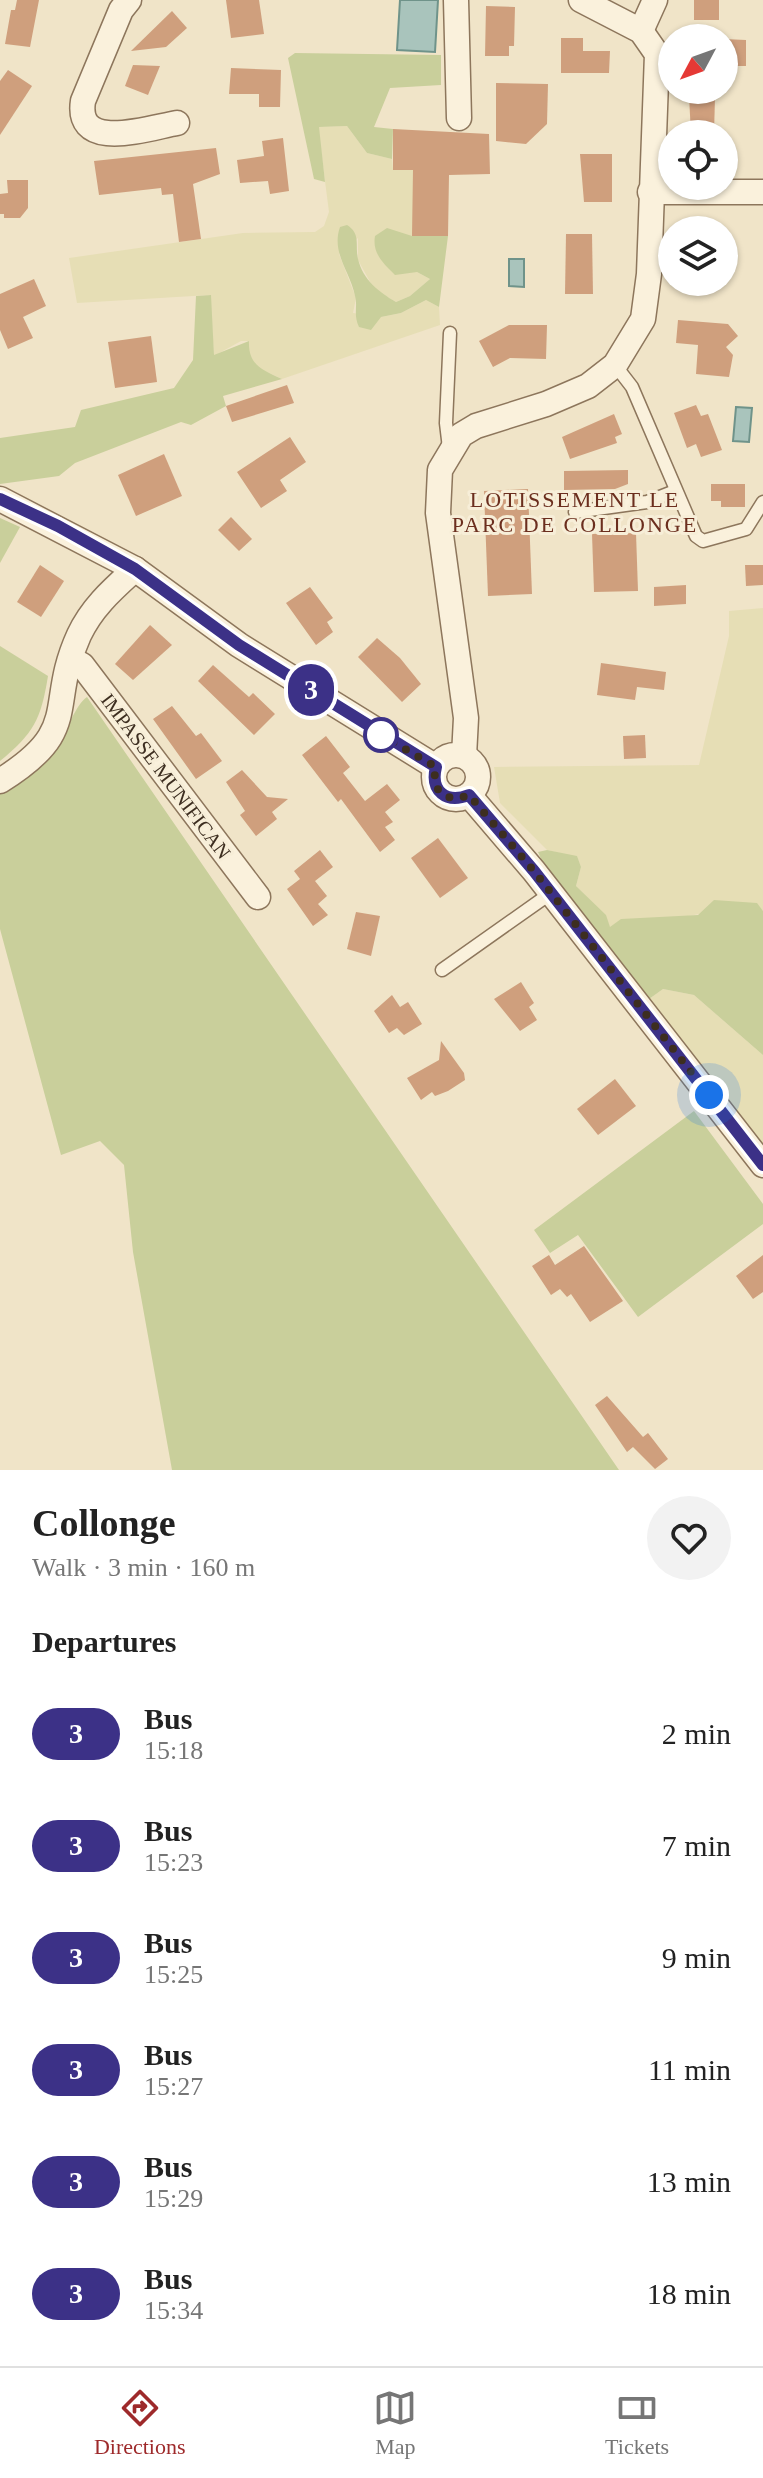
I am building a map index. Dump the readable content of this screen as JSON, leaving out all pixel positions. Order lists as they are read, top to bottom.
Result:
{
  "streets": {
    "street": ["IMPASSE MUNIFICAN"]
  },
  "districts": ["LOTISSEMENT LE PARC DE COLLONGE"],
  "lines": ["bus line 3"],
  "north": "bottom left",
  "page": {
    "on_map": "3",
    "heading": [
      ["Collonge", "Walk · 3 min · 160 m"],
      "Departures"
    ],
    "list": [
      {
        "mark": "3",
        "name": "Bus",
        "note": "15:18",
        "value": "2 min"
      },
      {
        "mark": "3",
        "name": "Bus",
        "note": "15:23",
        "value": "7 min"
      },
      {
        "mark": "3",
        "name": "Bus",
        "note": "15:25",
        "value": "9 min"
      },
      {
        "mark": "3",
        "name": "Bus",
        "note": "15:27",
        "value": "11 min"
      },
      {
        "mark": "3",
        "name": "Bus",
        "note": "15:29",
        "value": "13 min"
      },
      {
        "mark": "3",
        "name": "Bus",
        "note": "15:34",
        "value": "18 min"
      }
    ],
    "tabs": ["Directions", "Map", "Tickets"]
  }
}
